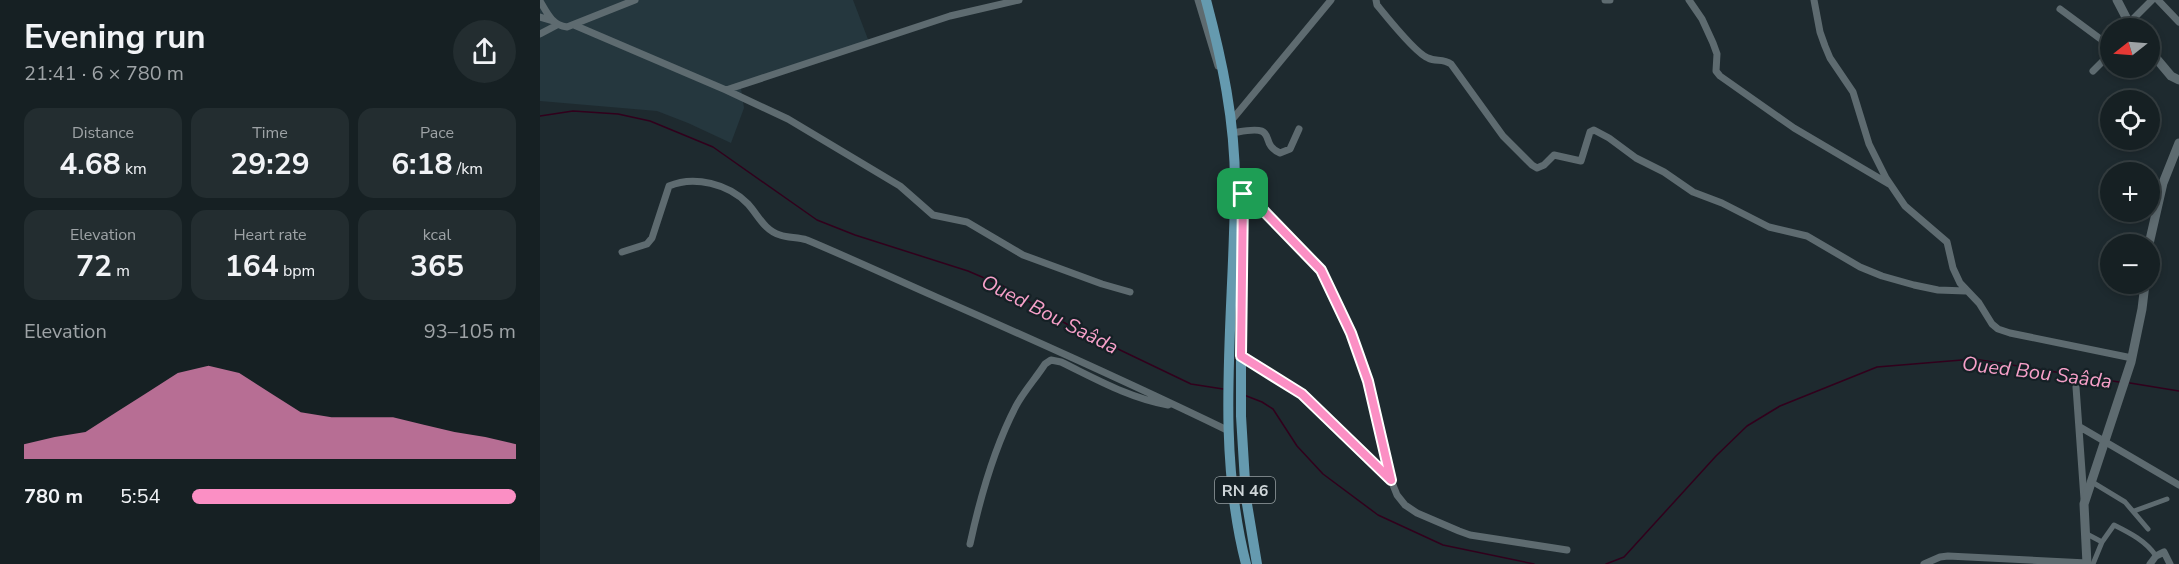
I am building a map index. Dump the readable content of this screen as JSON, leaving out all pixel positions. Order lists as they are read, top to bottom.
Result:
{
  "streets": {
    "main road": ["RN 46"]
  },
  "water": ["Oued Bou Saâda"],
  "north": "left",
  "page": {
    "heading": ["Evening run", "21:41 · 6 × 780 m"],
    "map_buttons": ["+", "−"],
    "stats": [
      ["Distance", "4.68 km"],
      ["Time", "29:29"],
      ["Pace", "6:18 /km"],
      ["Elevation", "72 m"],
      ["Heart rate", "164 bpm"],
      ["kcal", "365"]
    ],
    "chart": ["Elevation", "93–105 m"],
    "list": [
      {
        "name": "780 m",
        "note": "5:54"
      }
    ]
  }
}
